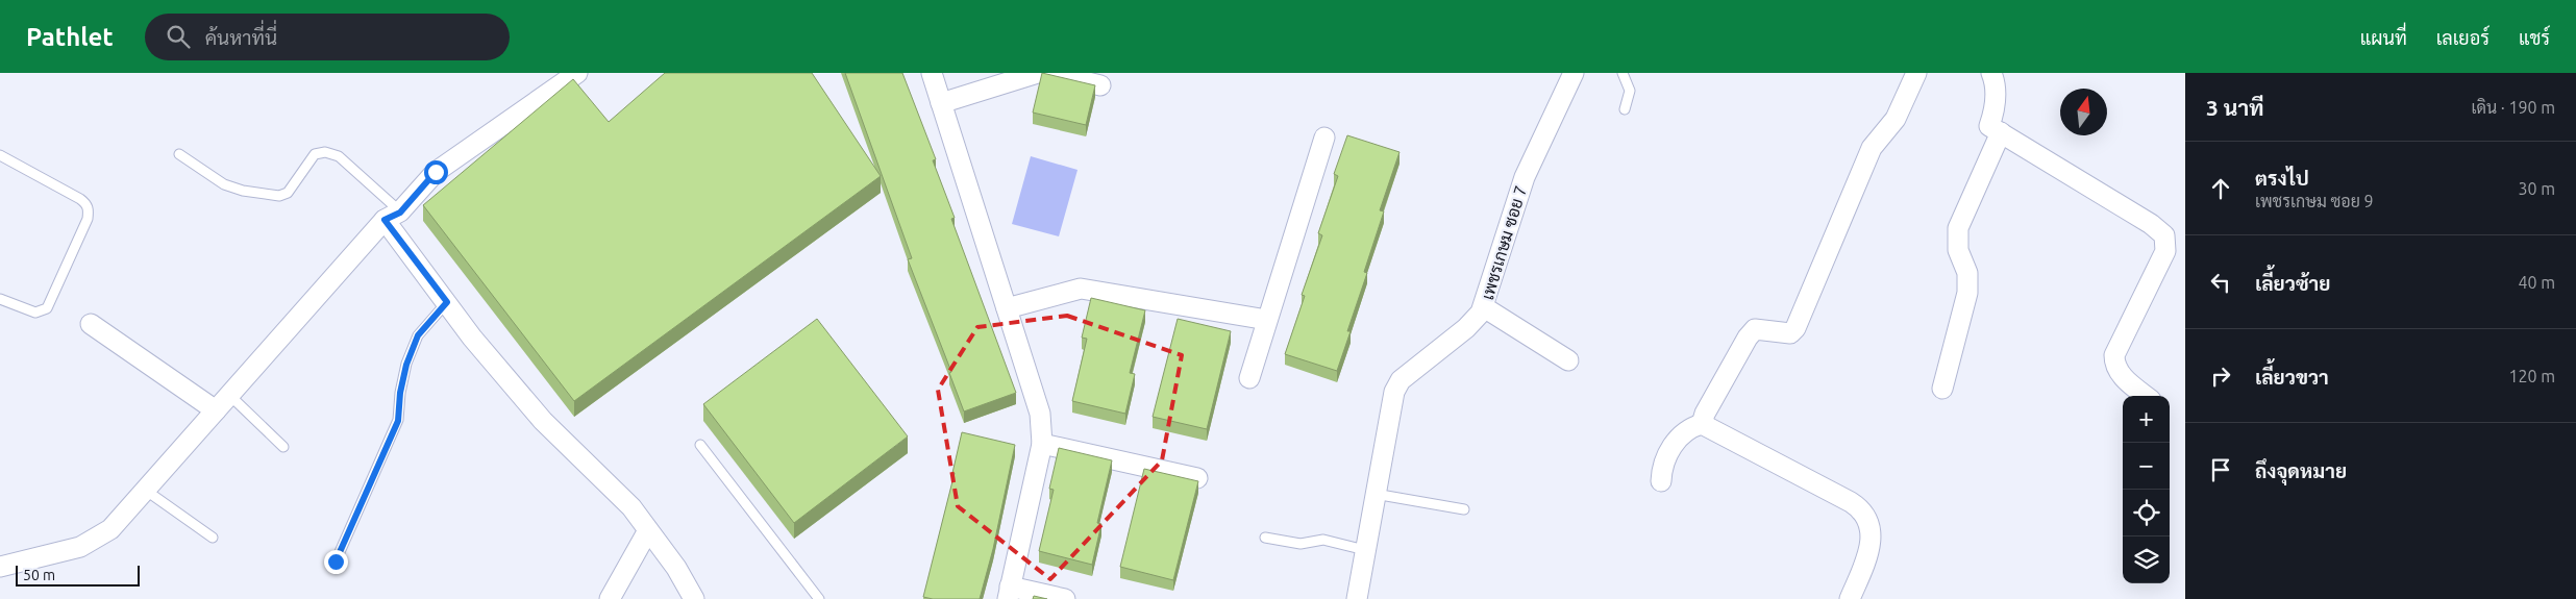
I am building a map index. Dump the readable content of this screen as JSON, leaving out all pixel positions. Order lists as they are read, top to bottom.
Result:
{
  "streets": {
    "street": ["เพชรเกษม ซอย 7"]
  },
  "scale_bar": "50 m",
  "north": "top",
  "page": {
    "header": "Pathlet",
    "search": "ค้นหาที่นี่",
    "nav": ["แผนที่", "เลเยอร์", "แชร์"],
    "heading": ["3 นาที", "เดิน · 190 m"],
    "list": [
      ["ตรงไป", "เพชรเกษม ซอย 9", "30 m"],
      ["เลี้ยวซ้าย", "40 m"],
      ["เลี้ยวขวา", "120 m"],
      "ถึงจุดหมาย"
    ],
    "map_buttons": ["+", "−"],
    "scale": "50 m"
  }
}
